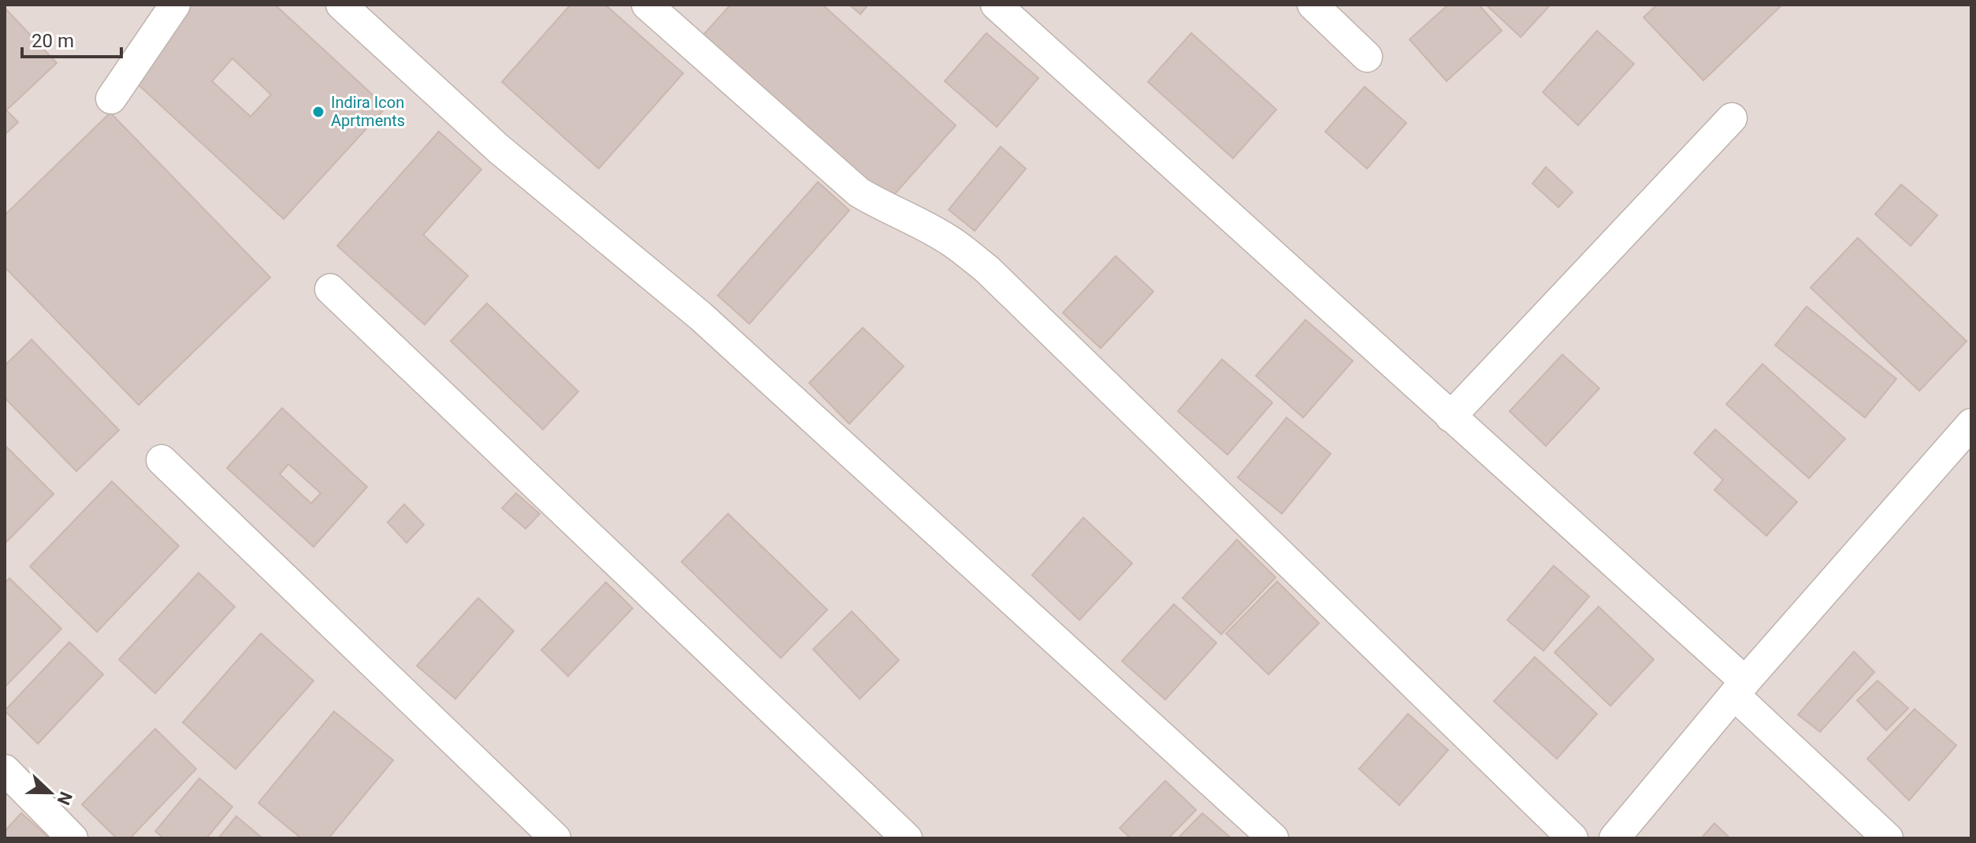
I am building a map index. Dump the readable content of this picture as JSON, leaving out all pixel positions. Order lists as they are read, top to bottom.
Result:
{
  "places": ["Indira Icon Aprtments"],
  "scale_bar": "20 m",
  "north": "right"
}
